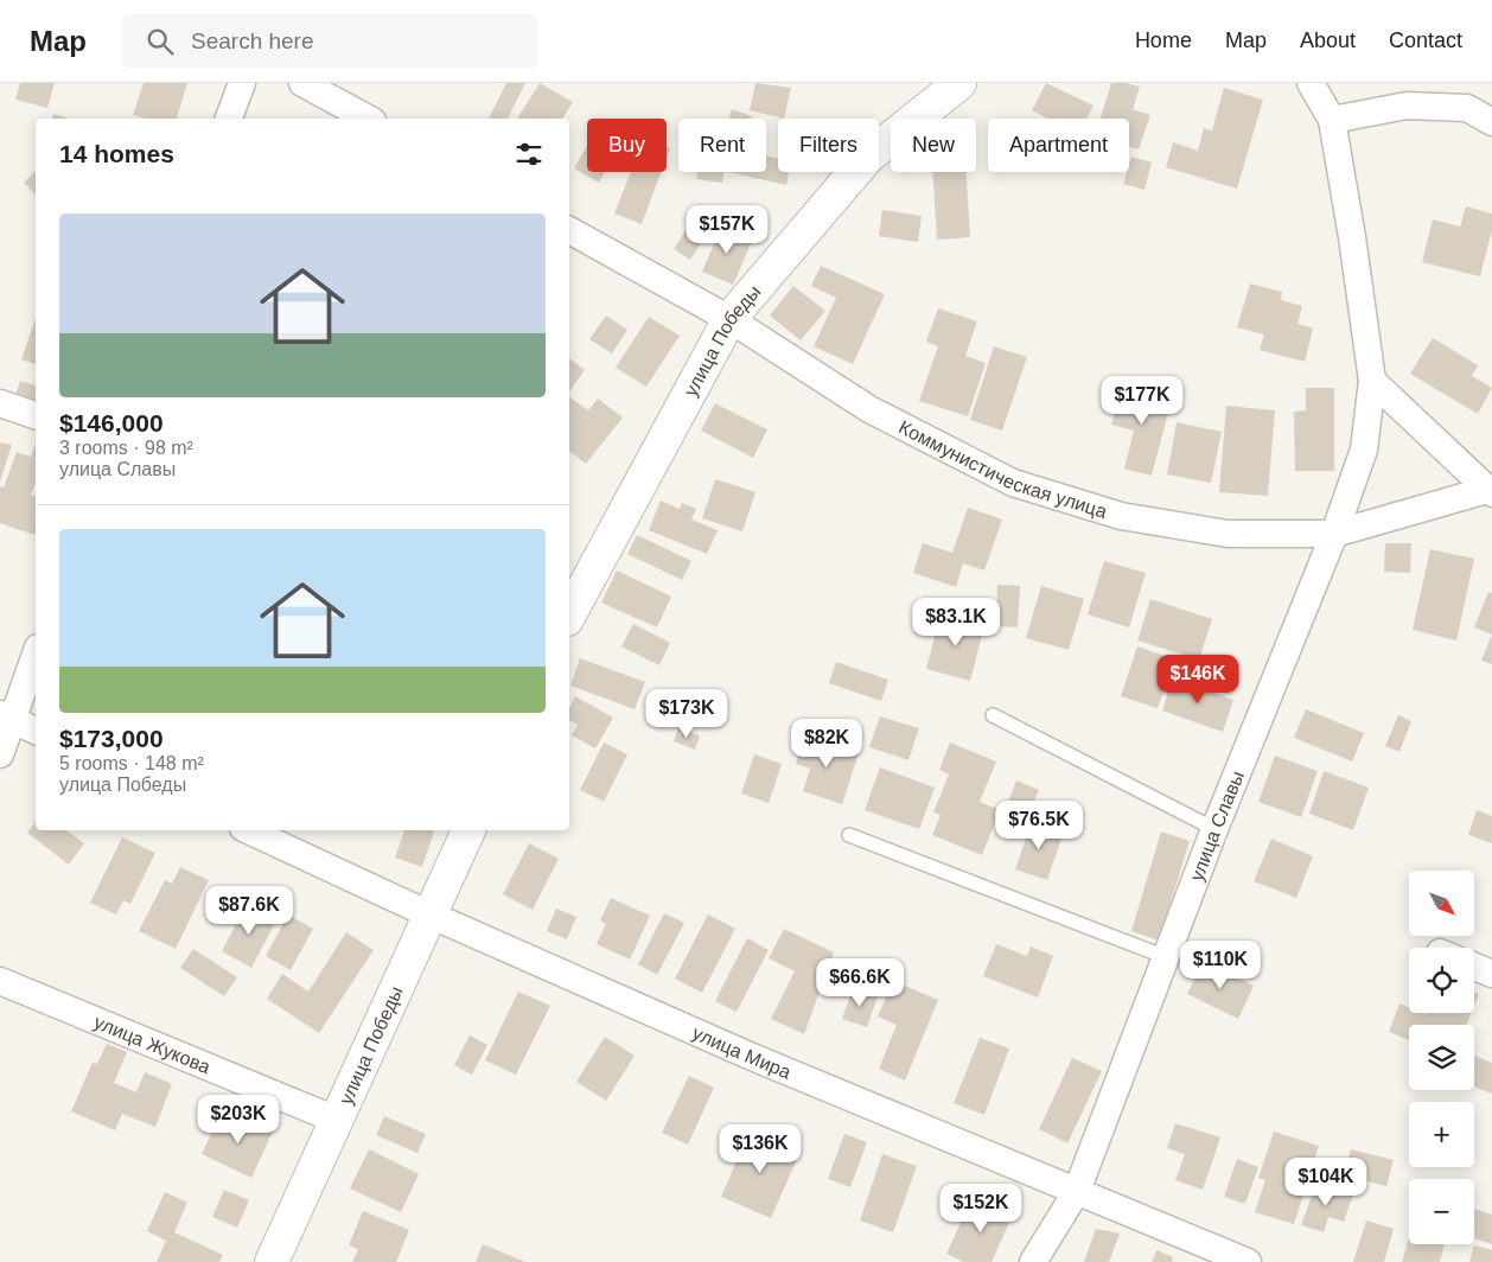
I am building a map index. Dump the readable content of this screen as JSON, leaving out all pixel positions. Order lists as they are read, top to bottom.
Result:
{
  "streets": {
    "street": [
      "улица Победы",
      "Коммунистическая улица",
      "улица Славы",
      "улица Жукова",
      "улица Мира"
    ]
  },
  "crossings": [
    ["улица Победы", "Коммунистическая улица"],
    ["улица Победы", "улица Жукова"],
    ["улица Победы", "улица Мира"],
    ["Коммунистическая улица", "улица Славы"],
    ["улица Славы", "улица Мира"]
  ],
  "north": "bottom right",
  "page": {
    "header": "Map",
    "search": "Search here",
    "nav": [
      "Home",
      "Map",
      "About",
      "Contact"
    ],
    "chip": [
      "Buy",
      "Rent",
      "Filters",
      "New",
      "Apartment"
    ],
    "heading": "14 homes",
    "list": [
      {
        "name": "$146,000",
        "note": "3 rooms · 98 m² · улица Славы"
      },
      {
        "name": "$173,000",
        "note": "5 rooms · 148 m² · улица Победы"
      }
    ],
    "price": [
      "$157K",
      "$177K",
      "$83.1K",
      "$146K",
      "$173K",
      "$82K",
      "$76.5K",
      "$87.6K",
      "$110K",
      "$66.6K",
      "$203K",
      "$136K",
      "$104K",
      "$152K"
    ],
    "map_buttons": ["+", "−"]
  }
}
